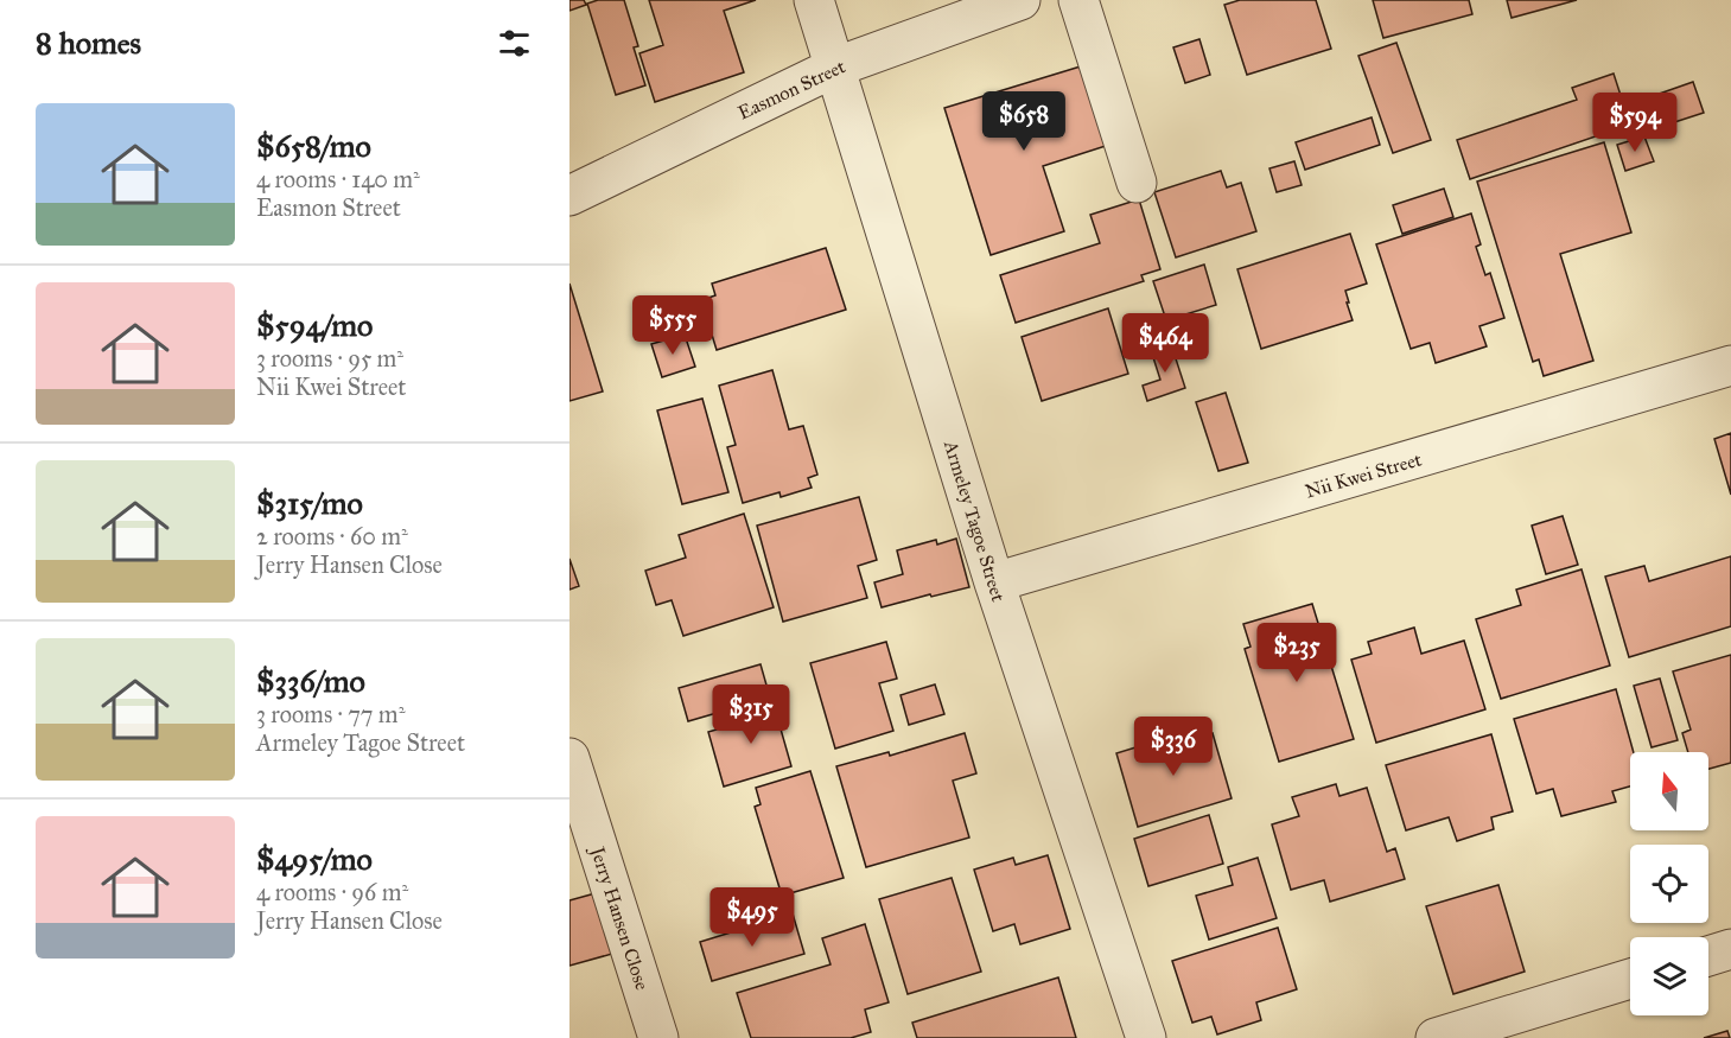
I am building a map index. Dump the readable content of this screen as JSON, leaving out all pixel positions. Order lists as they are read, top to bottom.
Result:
{
  "streets": {
    "street": [
      "Easmon Street",
      "Nii Kwei Street",
      "Armeley Tagoe Street",
      "Jerry Hansen Close"
    ]
  },
  "crossings": [
    ["Easmon Street", "Armeley Tagoe Street"],
    ["Nii Kwei Street", "Armeley Tagoe Street"]
  ],
  "north": "top",
  "page": {
    "heading": "8 homes",
    "list": [
      {
        "name": "$658/mo",
        "note": "4 rooms · 140 m² · Easmon Street"
      },
      {
        "name": "$594/mo",
        "note": "3 rooms · 95 m² · Nii Kwei Street"
      },
      {
        "name": "$315/mo",
        "note": "2 rooms · 60 m² · Jerry Hansen Close"
      },
      {
        "name": "$336/mo",
        "note": "3 rooms · 77 m² · Armeley Tagoe Street"
      },
      {
        "name": "$495/mo",
        "note": "4 rooms · 96 m² · Jerry Hansen Close"
      }
    ],
    "price": [
      "$658",
      "$594",
      "$555",
      "$464",
      "$235",
      "$315",
      "$336",
      "$495"
    ]
  }
}
